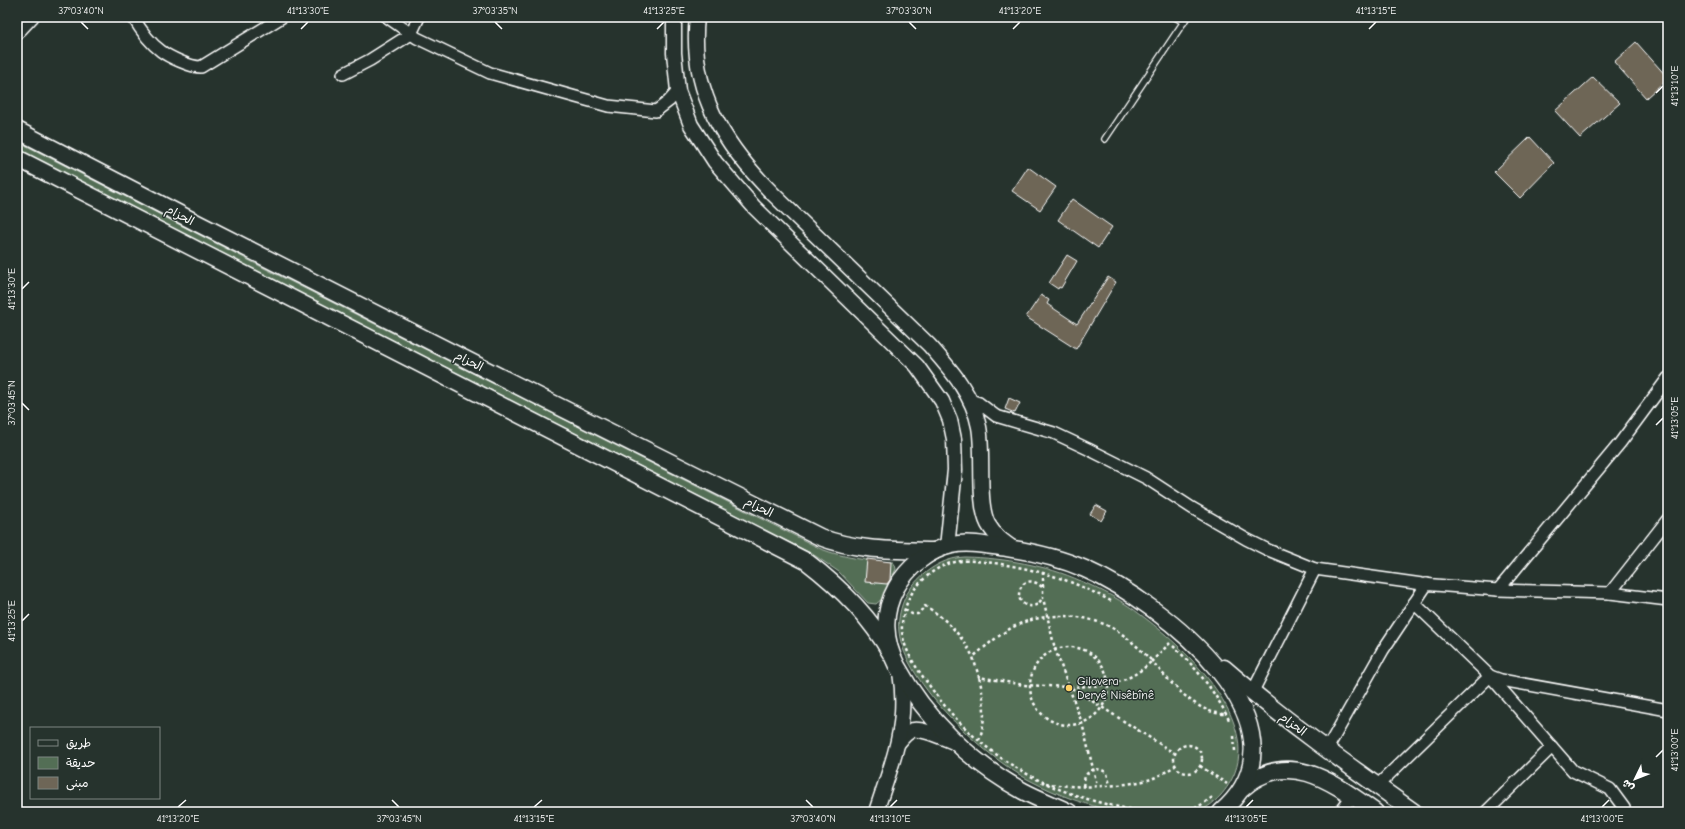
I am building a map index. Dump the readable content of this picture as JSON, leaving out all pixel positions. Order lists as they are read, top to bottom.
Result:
{
  "streets": {
    "main road": ["الحزام"]
  },
  "places": ["Gilovera Deryê Nisêbînê"],
  "legend": ["طريق", "حديقة", "مبنى"],
  "north": "bottom left",
  "coordinates": [
    "37°03'40\"N",
    "41°13'30\"E",
    "37°03'35\"N",
    "41°13'25\"E",
    "37°03'30\"N",
    "41°13'20\"E",
    "41°13'15\"E",
    "41°13'10\"E",
    "37°03'45\"N",
    "41°13'05\"E",
    "41°13'00\"E"
  ]
}
